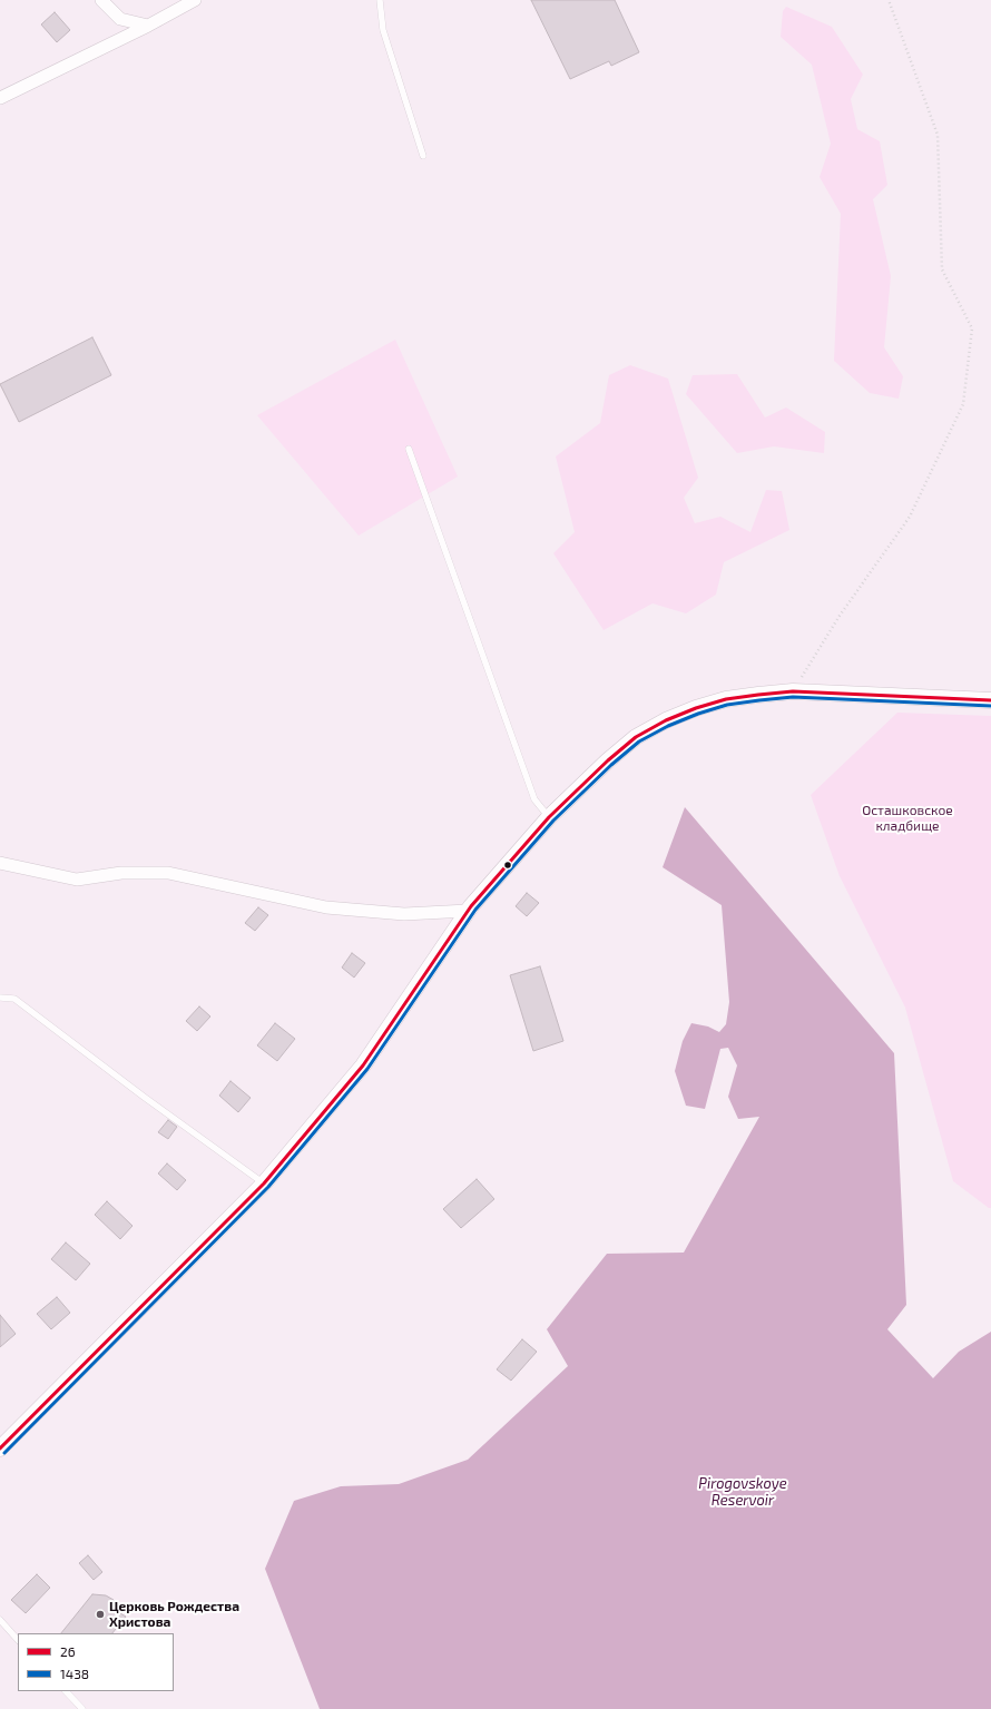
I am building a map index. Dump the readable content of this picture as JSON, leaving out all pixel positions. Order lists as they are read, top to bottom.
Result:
{
  "water": ["Pirogovskoye Reservoir"],
  "parks": ["Осташковское кладбище"],
  "places": ["Церковь Рождества Христова"],
  "lines": ["transit line 26", "transit line 1438"],
  "legend": ["26", "1438"]
}
